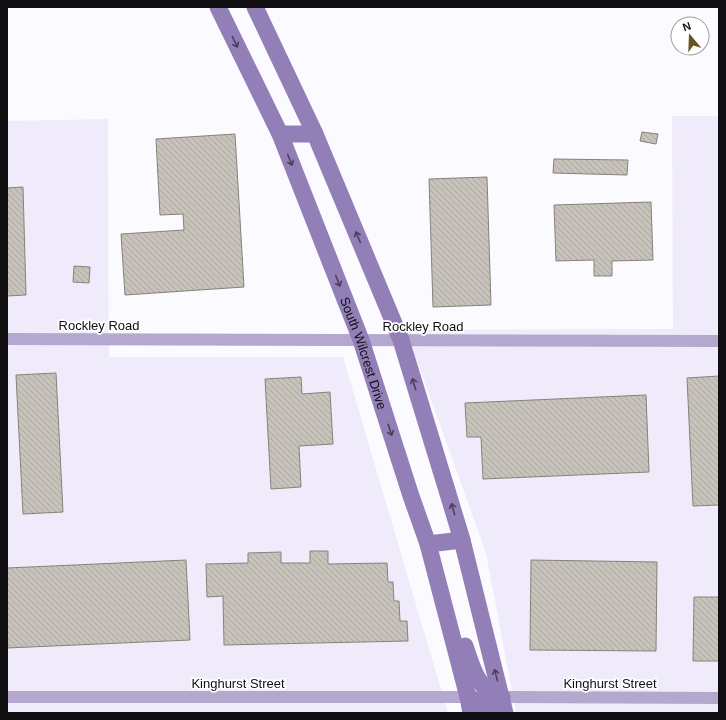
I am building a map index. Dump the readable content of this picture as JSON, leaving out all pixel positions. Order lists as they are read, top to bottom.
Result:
{
  "streets": {
    "main road": ["South Wilcrest Drive"],
    "street": ["Rockley Road", "Kinghurst Street"]
  },
  "crossings": [
    ["Rockley Road", "South Wilcrest Drive"],
    ["South Wilcrest Drive", "Kinghurst Street"]
  ],
  "north": "top"
}
